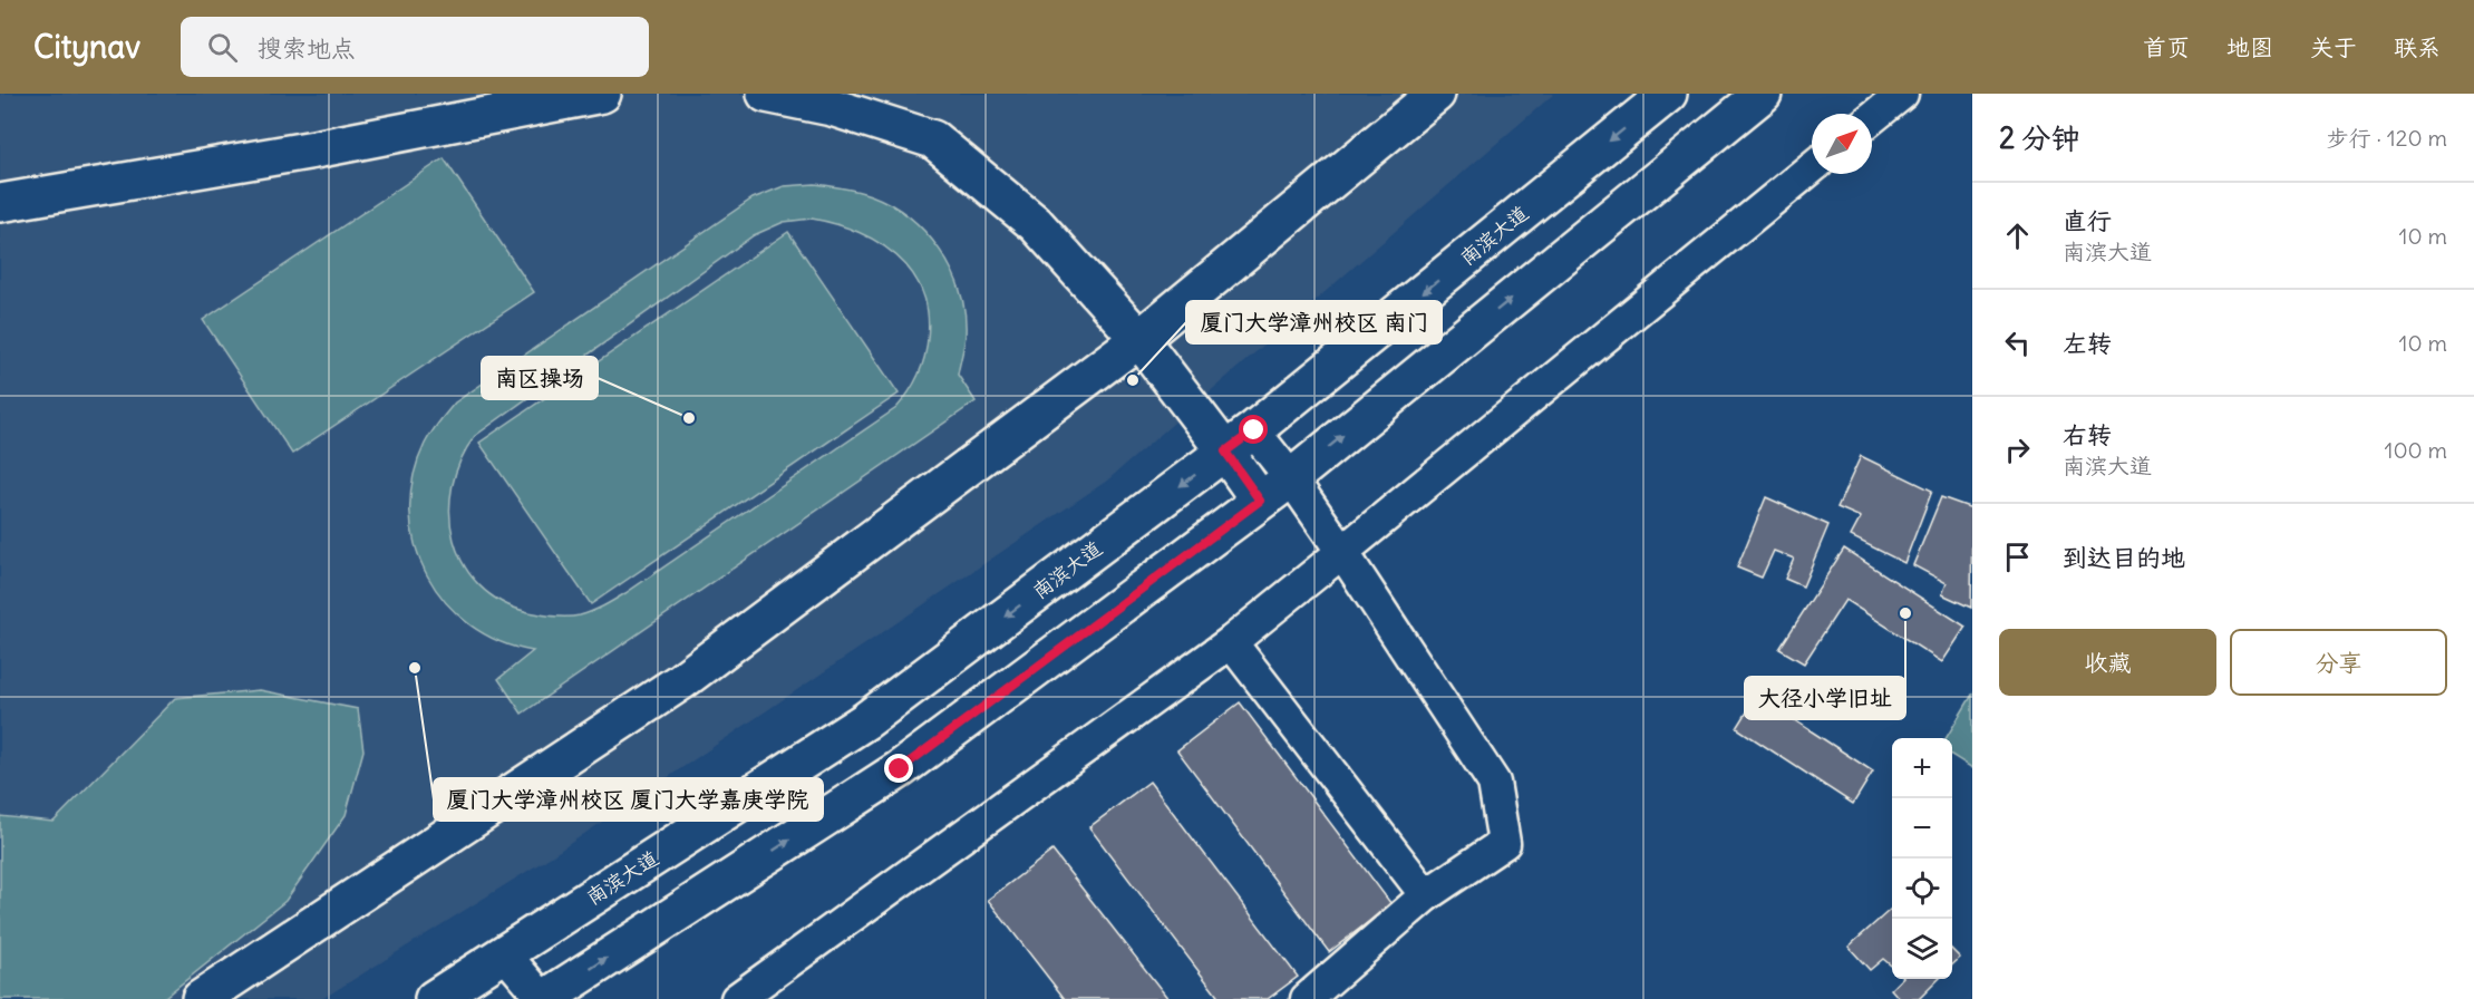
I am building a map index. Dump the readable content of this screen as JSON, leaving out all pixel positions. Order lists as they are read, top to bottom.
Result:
{
  "streets": {
    "main road": ["南滨大道"]
  },
  "places": [
    "厦门大学漳州校区 南门",
    "南区操场",
    "大径小学旧址",
    "厦门大学漳州校区 厦门大学嘉庚学院"
  ],
  "north": "top right",
  "page": {
    "header": "Citynav",
    "search": "搜索地点",
    "nav": [
      "首页",
      "地图",
      "关于",
      "联系"
    ],
    "heading": ["2 分钟", "步行 · 120 m"],
    "list": [
      ["直行", "南滨大道", "10 m"],
      ["左转", "10 m"],
      ["右转", "南滨大道", "100 m"],
      "到达目的地"
    ],
    "buttons": ["收藏", "分享"],
    "map_buttons": ["+", "−"]
  }
}
